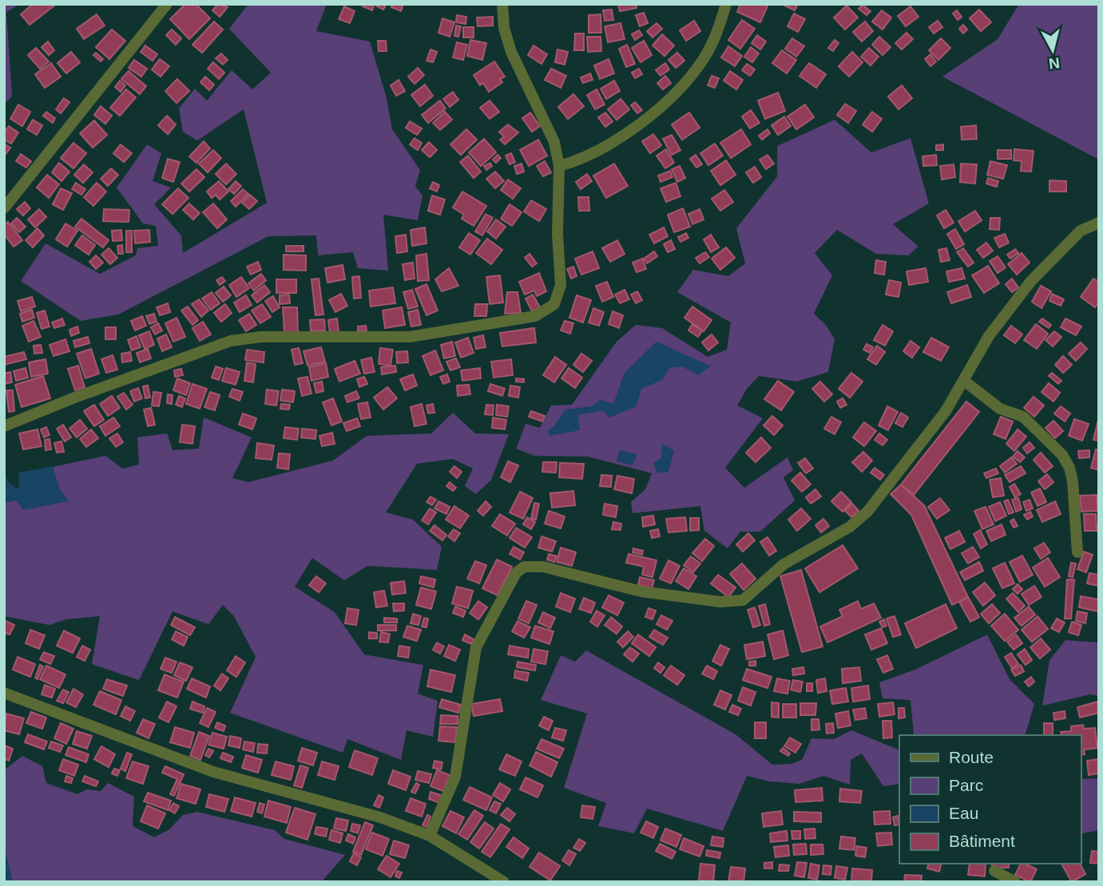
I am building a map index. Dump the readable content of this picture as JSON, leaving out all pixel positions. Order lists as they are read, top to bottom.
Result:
{
  "legend": [
    "Route",
    "Parc",
    "Eau",
    "Bâtiment"
  ],
  "north": "bottom"
}
